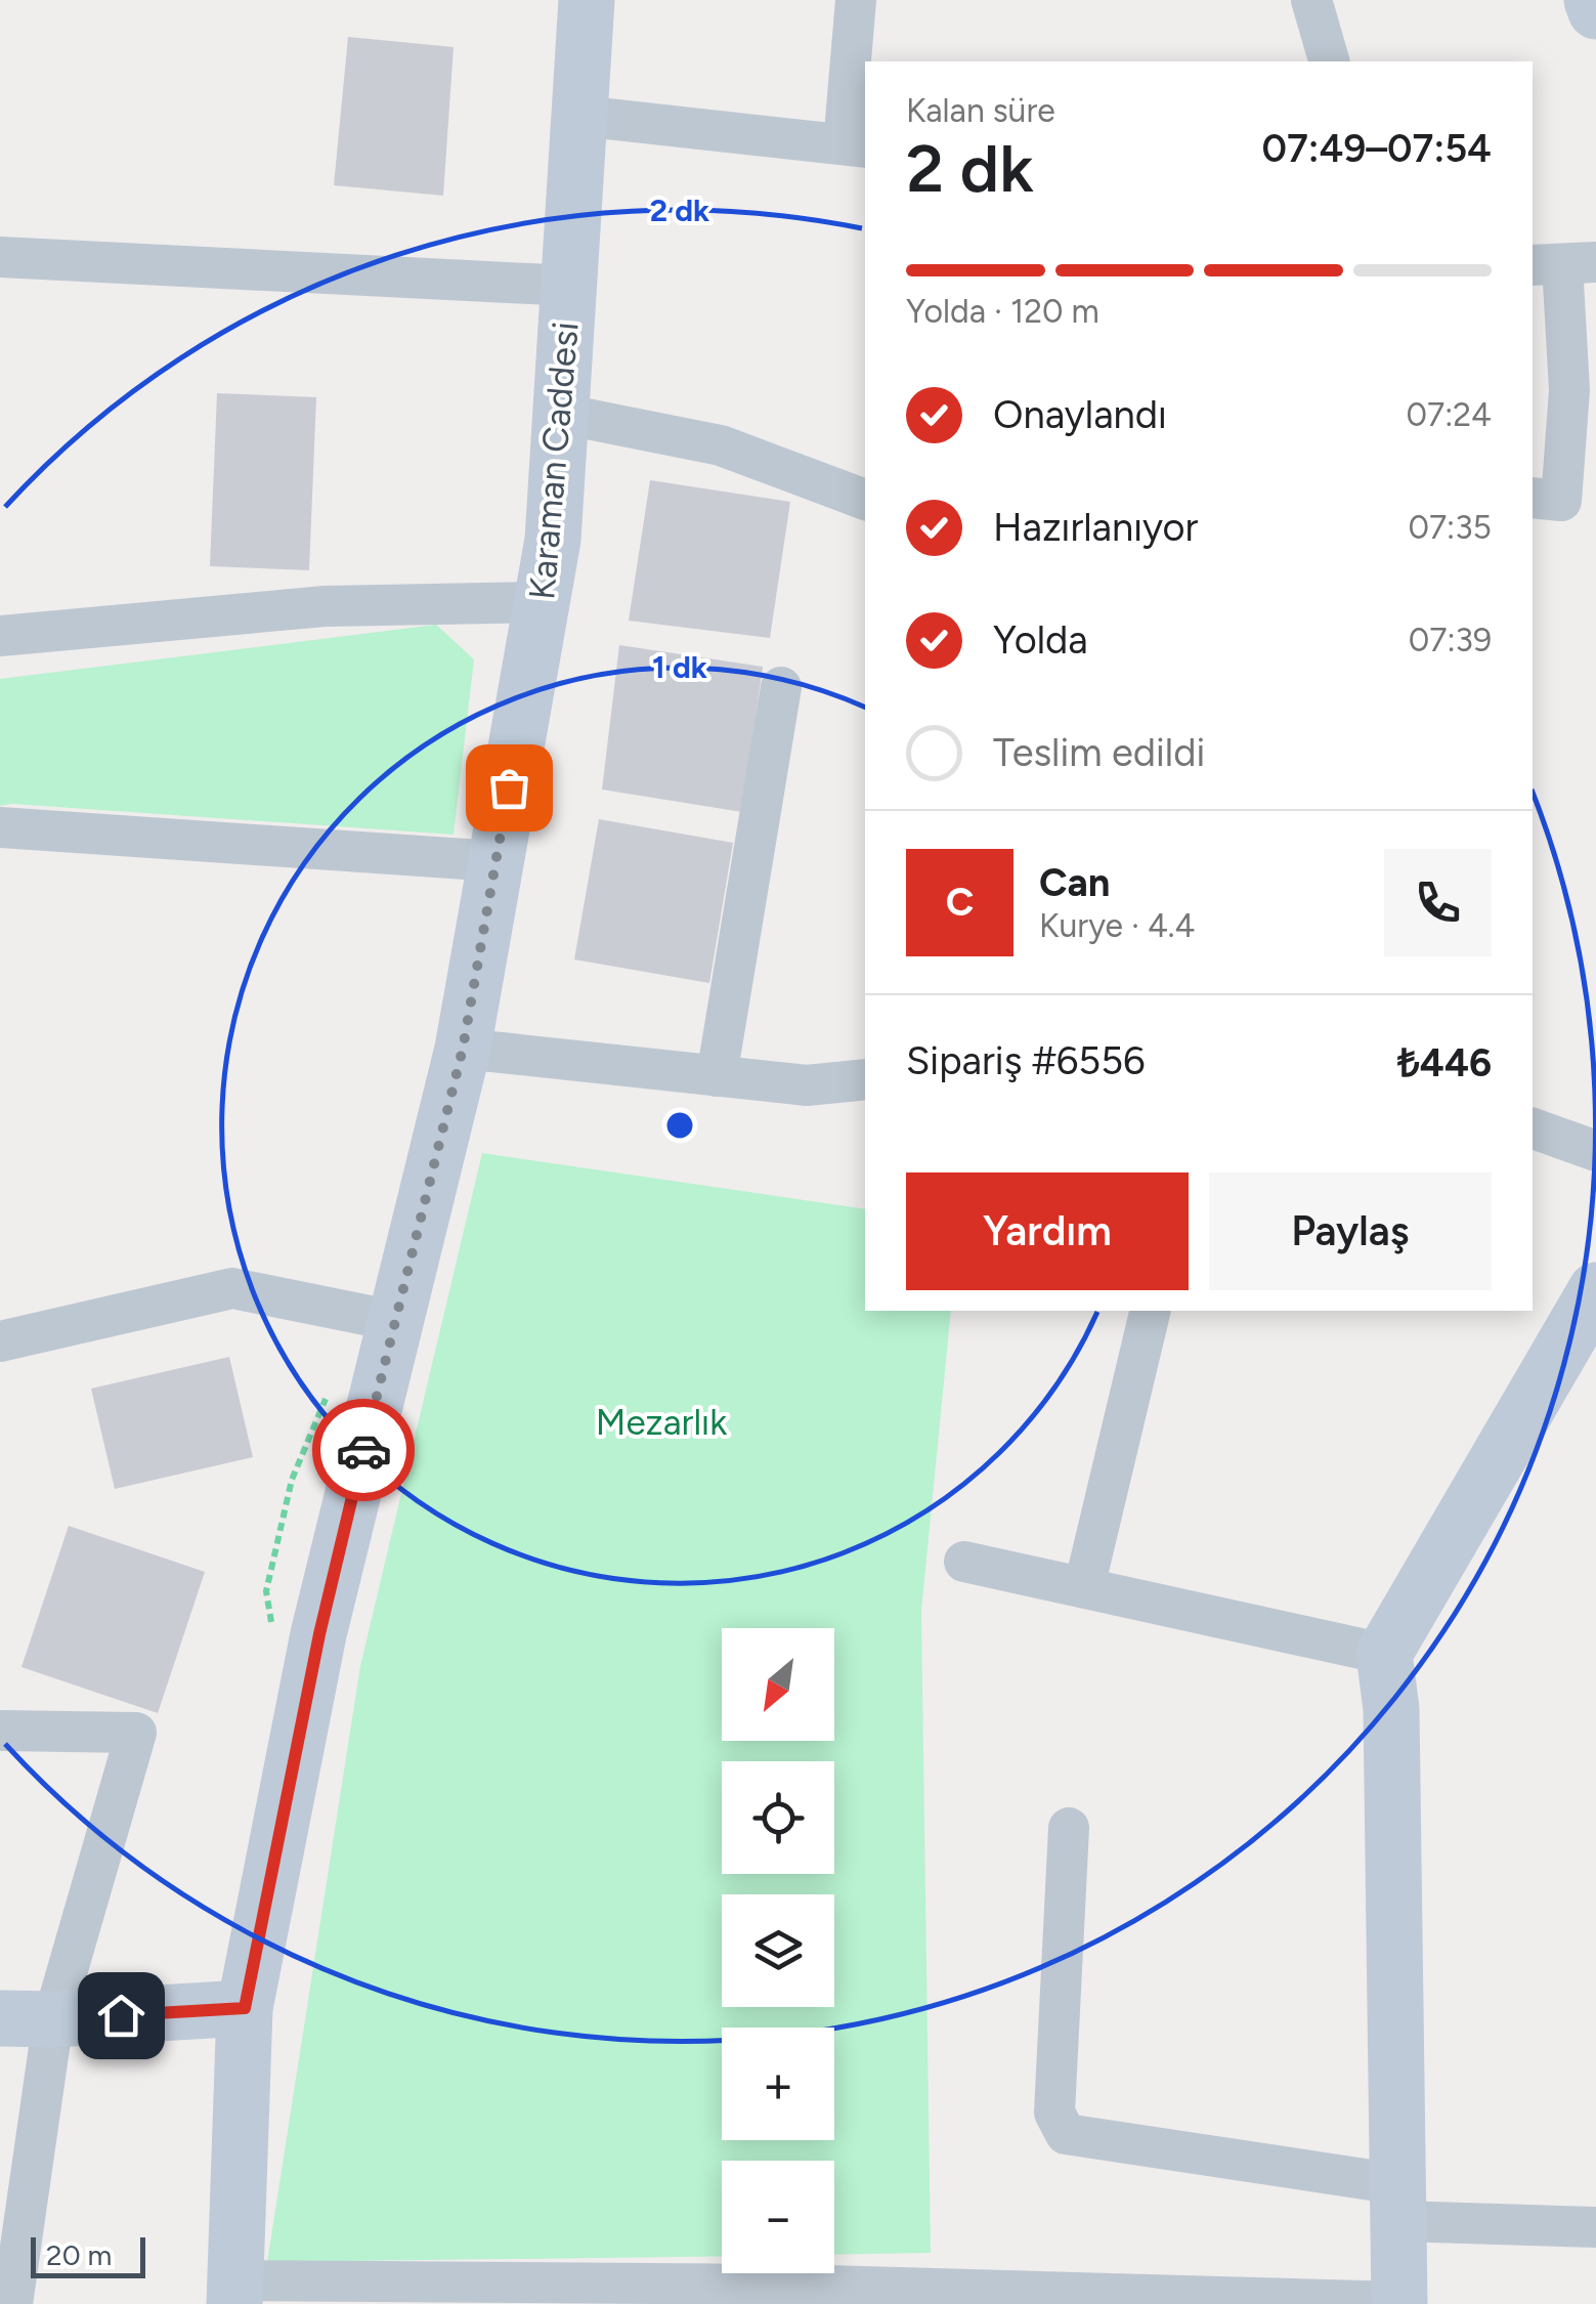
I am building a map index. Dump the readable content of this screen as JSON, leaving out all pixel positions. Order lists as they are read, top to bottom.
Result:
{
  "streets": {
    "main road": ["Karaman Caddesi"]
  },
  "parks": ["Mezarlık"],
  "scale_bar": "20 m",
  "north": "bottom left",
  "page": {
    "heading": ["2 dk", "Kalan süre", "07:49–07:54"],
    "panel": [
      "Can",
      "Kurye · 4.4",
      "Sipariş #6556",
      "₺446"
    ],
    "bar": "Yolda · 120 m",
    "list": [
      ["Onaylandı", "07:24"],
      ["Hazırlanıyor", "07:35"],
      ["Yolda", "07:39"],
      "Teslim edildi"
    ],
    "round": "C",
    "buttons": ["Yardım", "Paylaş"],
    "map_buttons": ["+", "−"],
    "scale": "20 m"
  },
  "rings": ["2 dk", "1 dk"]
}
